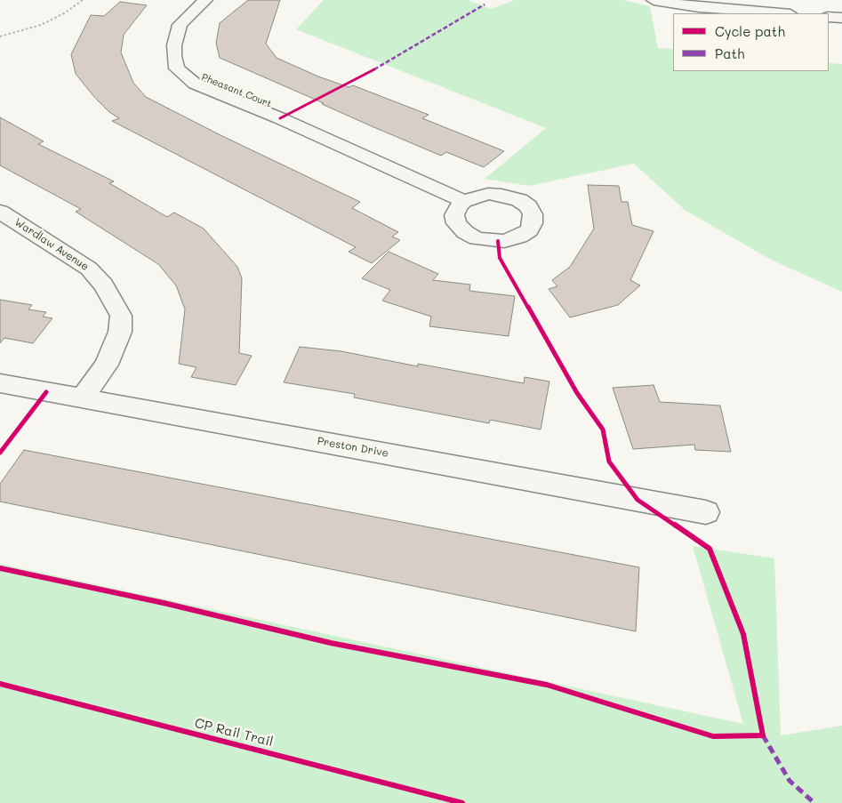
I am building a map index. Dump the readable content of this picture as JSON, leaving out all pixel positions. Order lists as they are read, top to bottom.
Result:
{
  "streets": {
    "street": ["Pheasant Court", "Wardlaw Avenue", "Preston Drive"],
    "cycle path": ["CP Rail Trail"]
  },
  "crossings": [
    ["Wardlaw Avenue", "Preston Drive"]
  ],
  "legend": ["Cycle path", "Path"]
}
